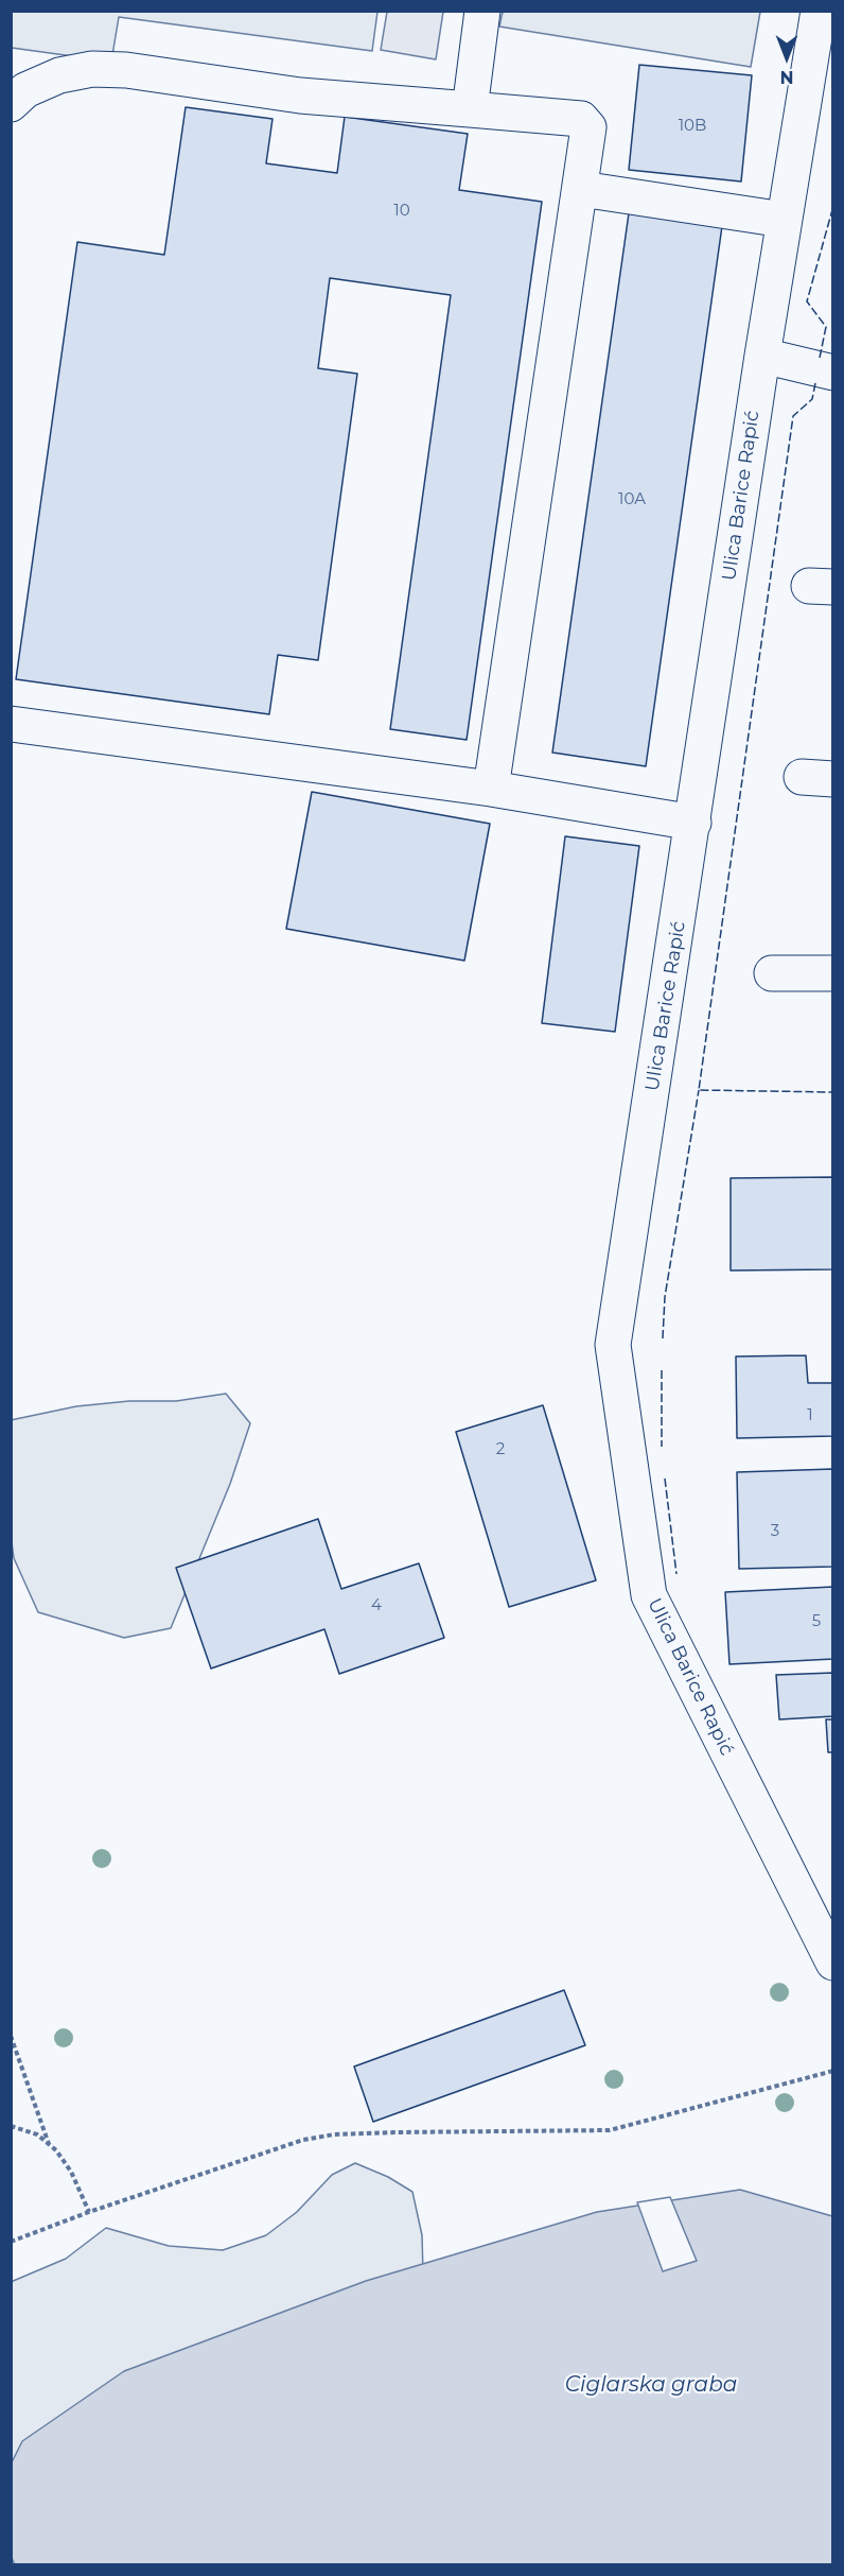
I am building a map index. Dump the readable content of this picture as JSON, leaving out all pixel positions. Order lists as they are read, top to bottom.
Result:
{
  "streets": {
    "street": ["Ulica Barice Rapić"]
  },
  "water": ["Ciglarska graba"],
  "house_numbers": [
    "10B",
    "10",
    "10A",
    "1",
    "2",
    "3",
    "4",
    "5"
  ],
  "north": "bottom"
}
